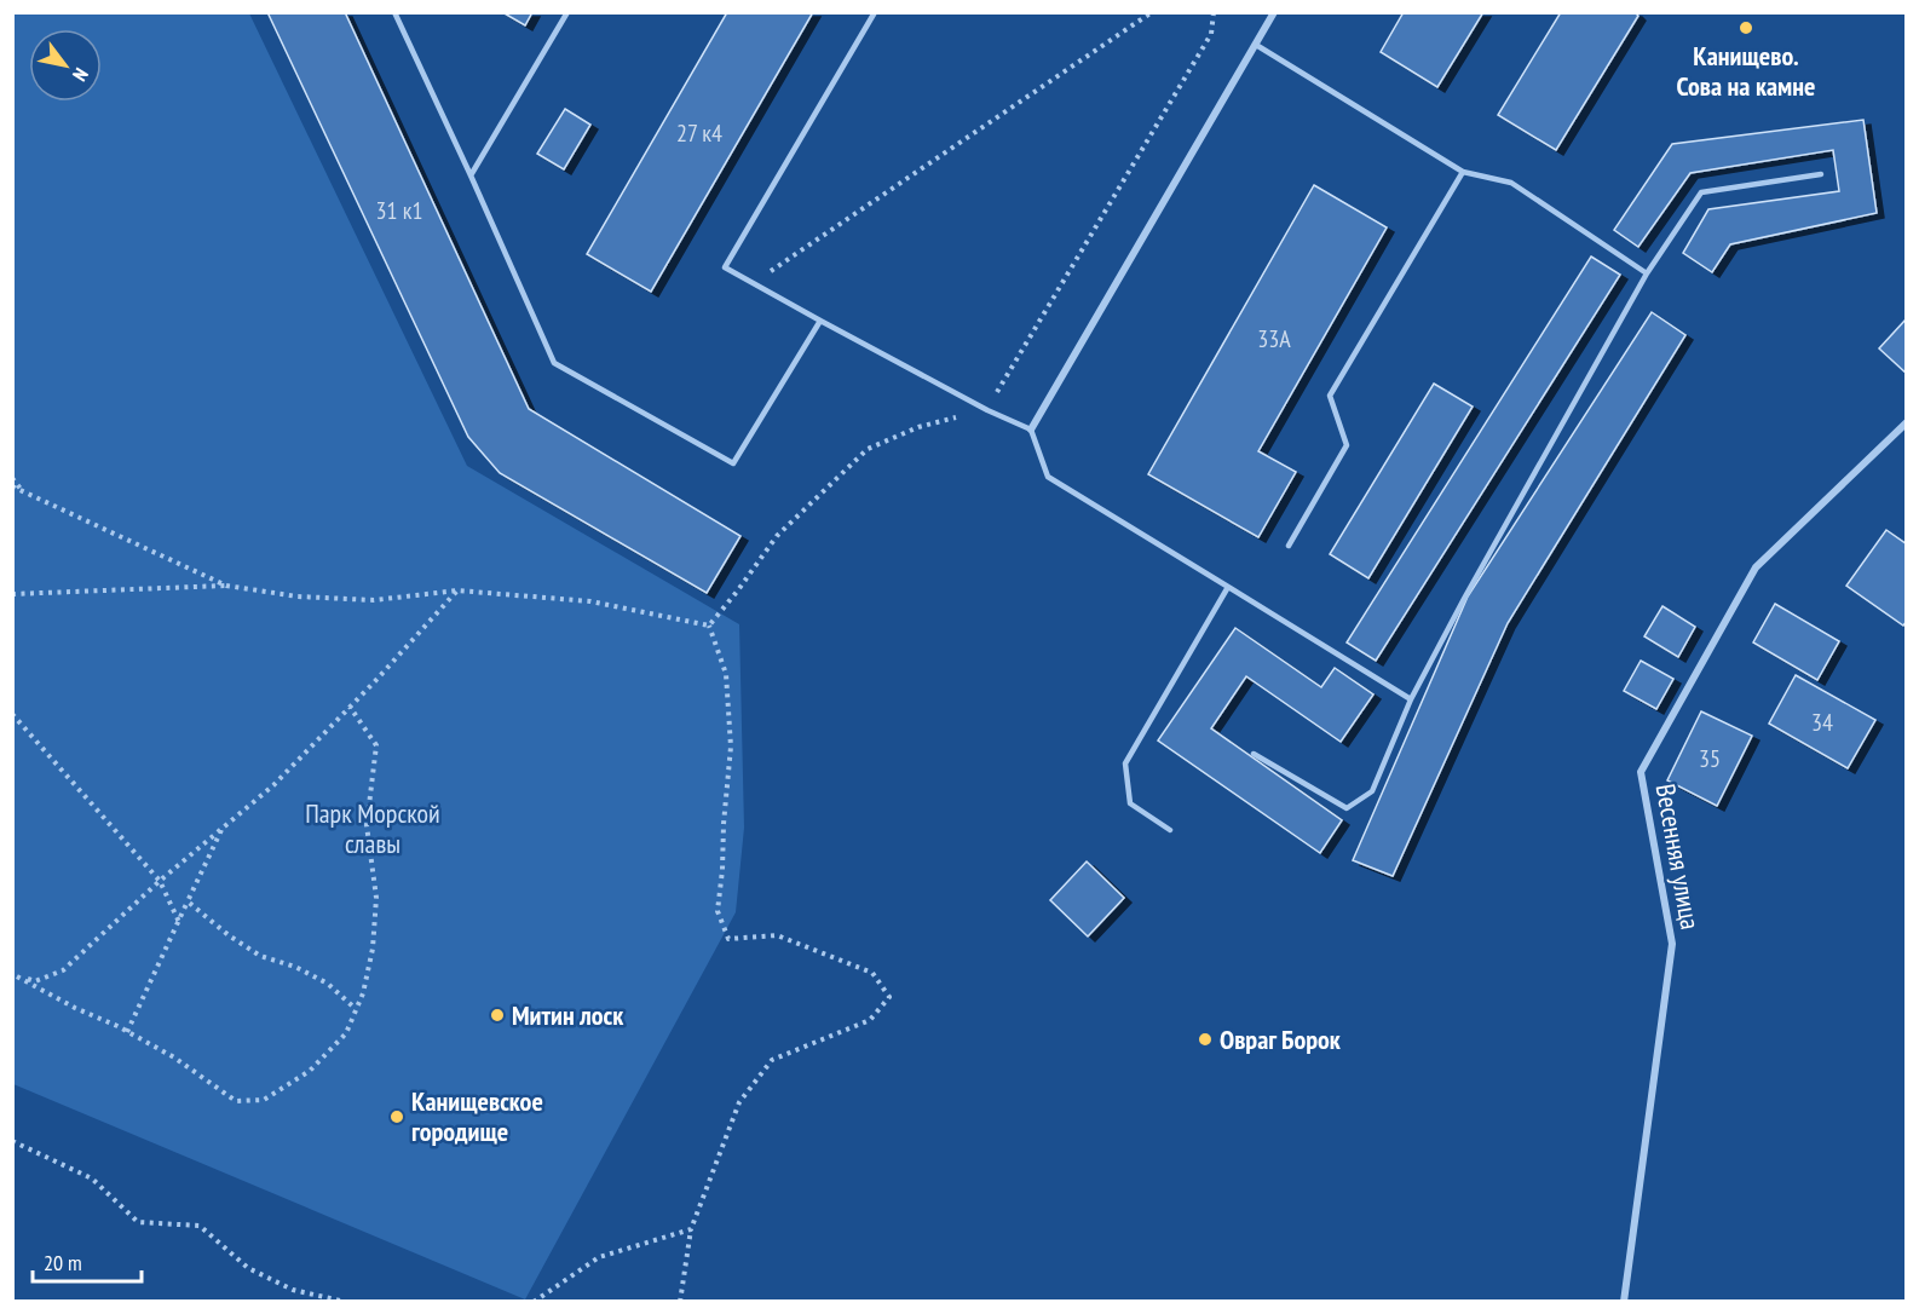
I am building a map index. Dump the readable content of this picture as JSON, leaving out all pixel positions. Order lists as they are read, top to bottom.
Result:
{
  "streets": {
    "street": ["Весенняя улица"]
  },
  "parks": ["Парк Морской славы"],
  "places": [
    "Канищево. Сова на камне",
    "Митин лоск",
    "Овраг Борок",
    "Канищевское городище"
  ],
  "house_numbers": [
    "27 к4",
    "31 к1",
    "33А",
    "34",
    "35"
  ],
  "scale_bar": "20 m",
  "north": "bottom right"
}
